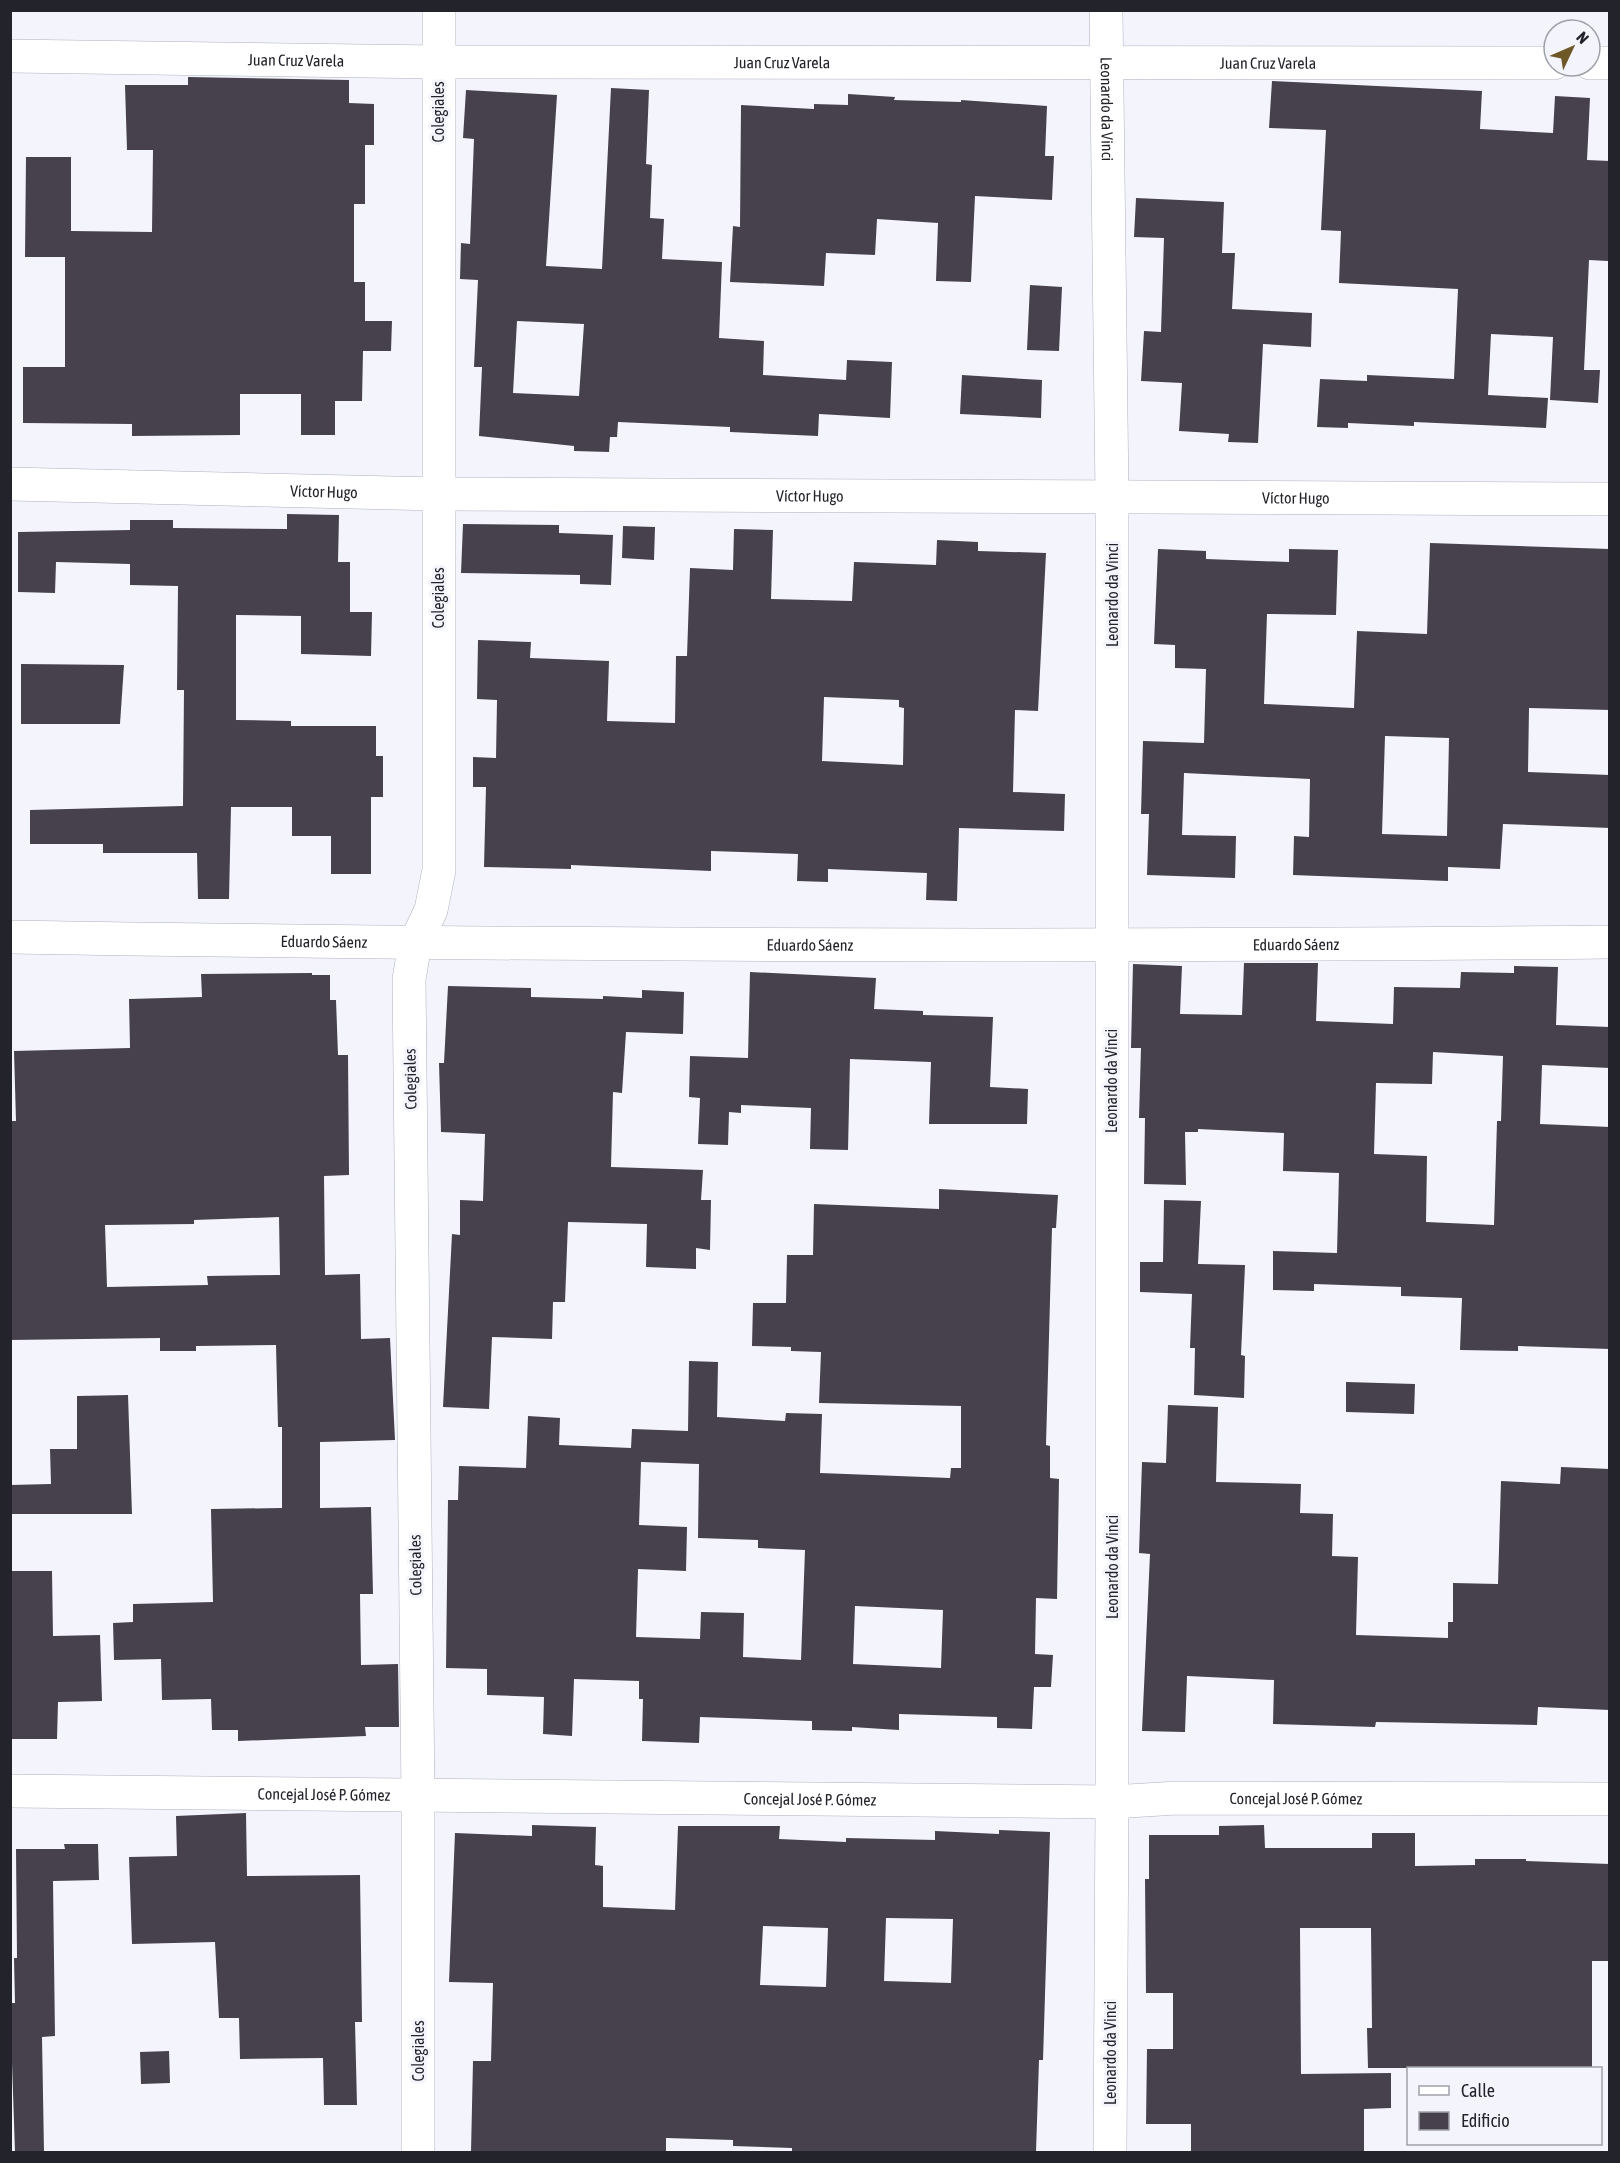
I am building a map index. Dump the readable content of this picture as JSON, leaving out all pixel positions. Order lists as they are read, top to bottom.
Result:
{
  "streets": {
    "street": [
      "Juan Cruz Varela",
      "Leonardo da Vinci",
      "Colegiales",
      "Víctor Hugo",
      "Eduardo Sáenz",
      "Concejal José P. Gómez"
    ]
  },
  "crossings": [
    ["Juan Cruz Varela", "Leonardo da Vinci"],
    ["Juan Cruz Varela", "Colegiales"],
    ["Leonardo da Vinci", "Víctor Hugo"],
    ["Leonardo da Vinci", "Eduardo Sáenz"],
    ["Leonardo da Vinci", "Concejal José P. Gómez"],
    ["Colegiales", "Víctor Hugo"],
    ["Colegiales", "Eduardo Sáenz"],
    ["Colegiales", "Concejal José P. Gómez"]
  ],
  "legend": ["Calle", "Edificio"],
  "north": "top right"
}
